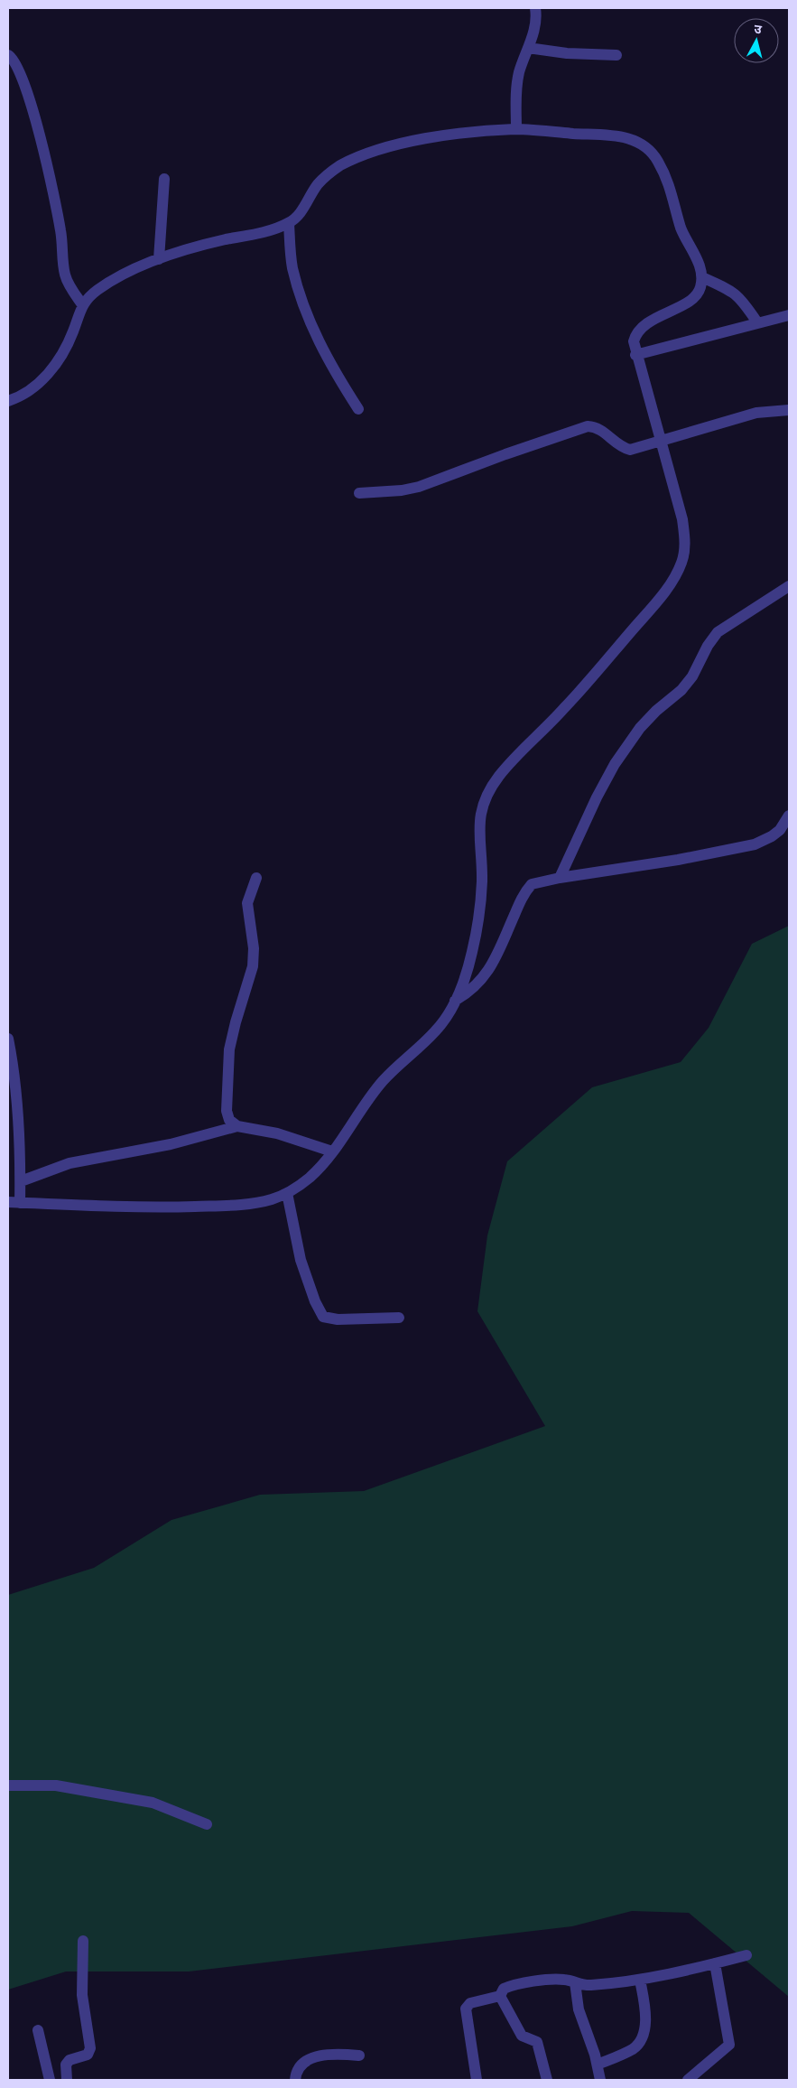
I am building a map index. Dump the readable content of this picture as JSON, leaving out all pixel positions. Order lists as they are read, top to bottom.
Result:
{
  "north": "top"
}
